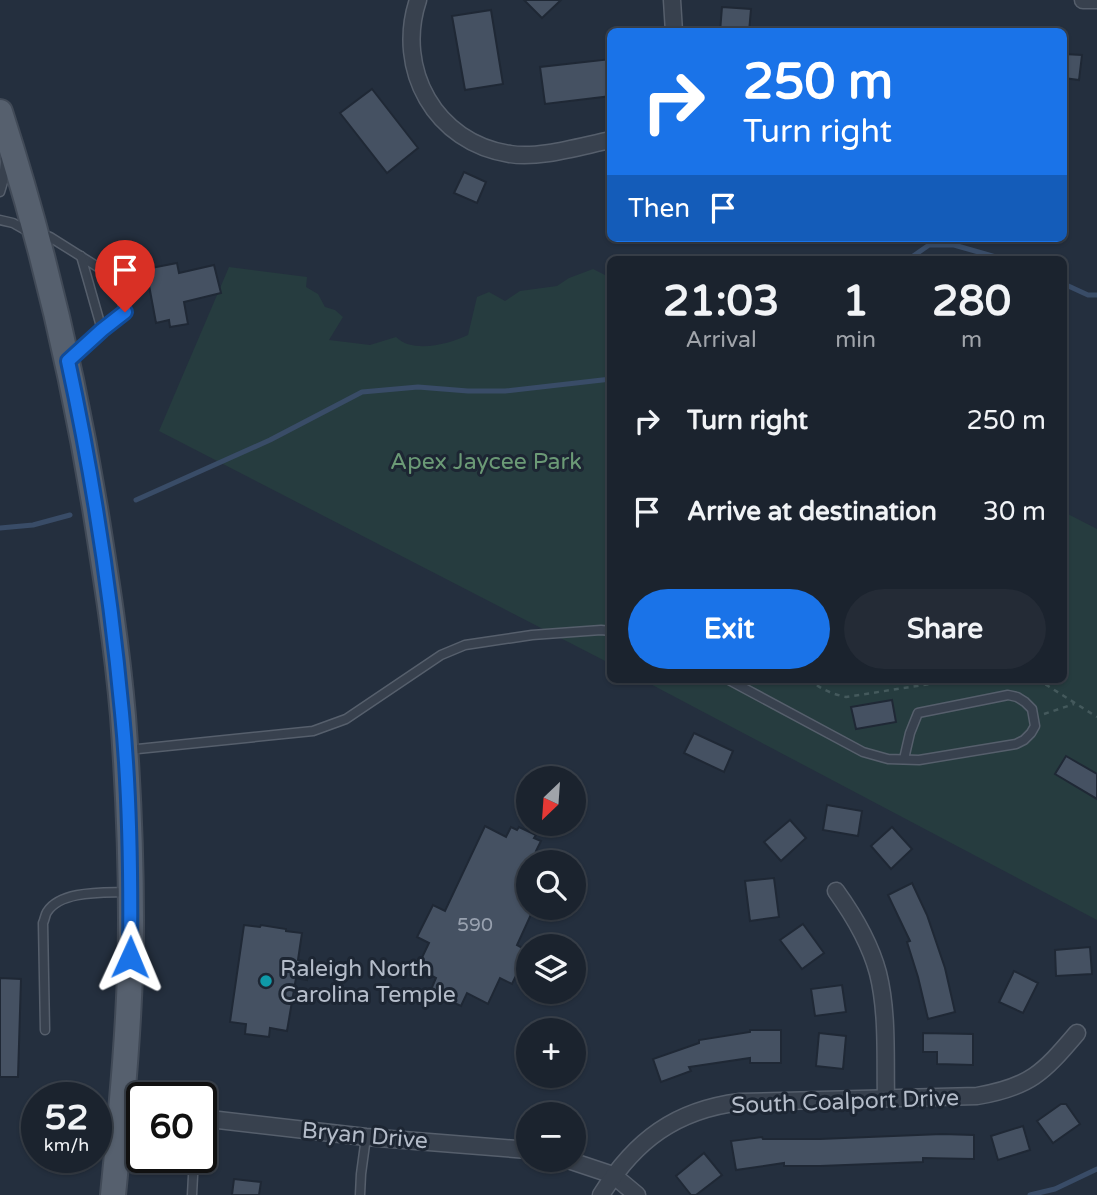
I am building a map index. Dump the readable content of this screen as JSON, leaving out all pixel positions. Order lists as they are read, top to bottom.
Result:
{
  "streets": {
    "street": ["South Coalport Drive", "Bryan Drive"]
  },
  "parks": ["Apex Jaycee Park"],
  "places": ["Raleigh North Carolina Temple"],
  "house_numbers": ["590"],
  "north": "bottom left",
  "page": {
    "turn": ["250 m", "Turn right"],
    "then": "Then",
    "eta": [
      "21:03",
      "Arrival",
      "1",
      "min",
      "280",
      "m"
    ],
    "list": [
      {
        "name": "Turn right",
        "value": "250 m"
      },
      {
        "name": "Arrive at destination",
        "value": "30 m"
      }
    ],
    "buttons": ["Exit", "Share"],
    "map_buttons": ["+", "−"],
    "speed": "52 km/h",
    "limit": "60"
  }
}
